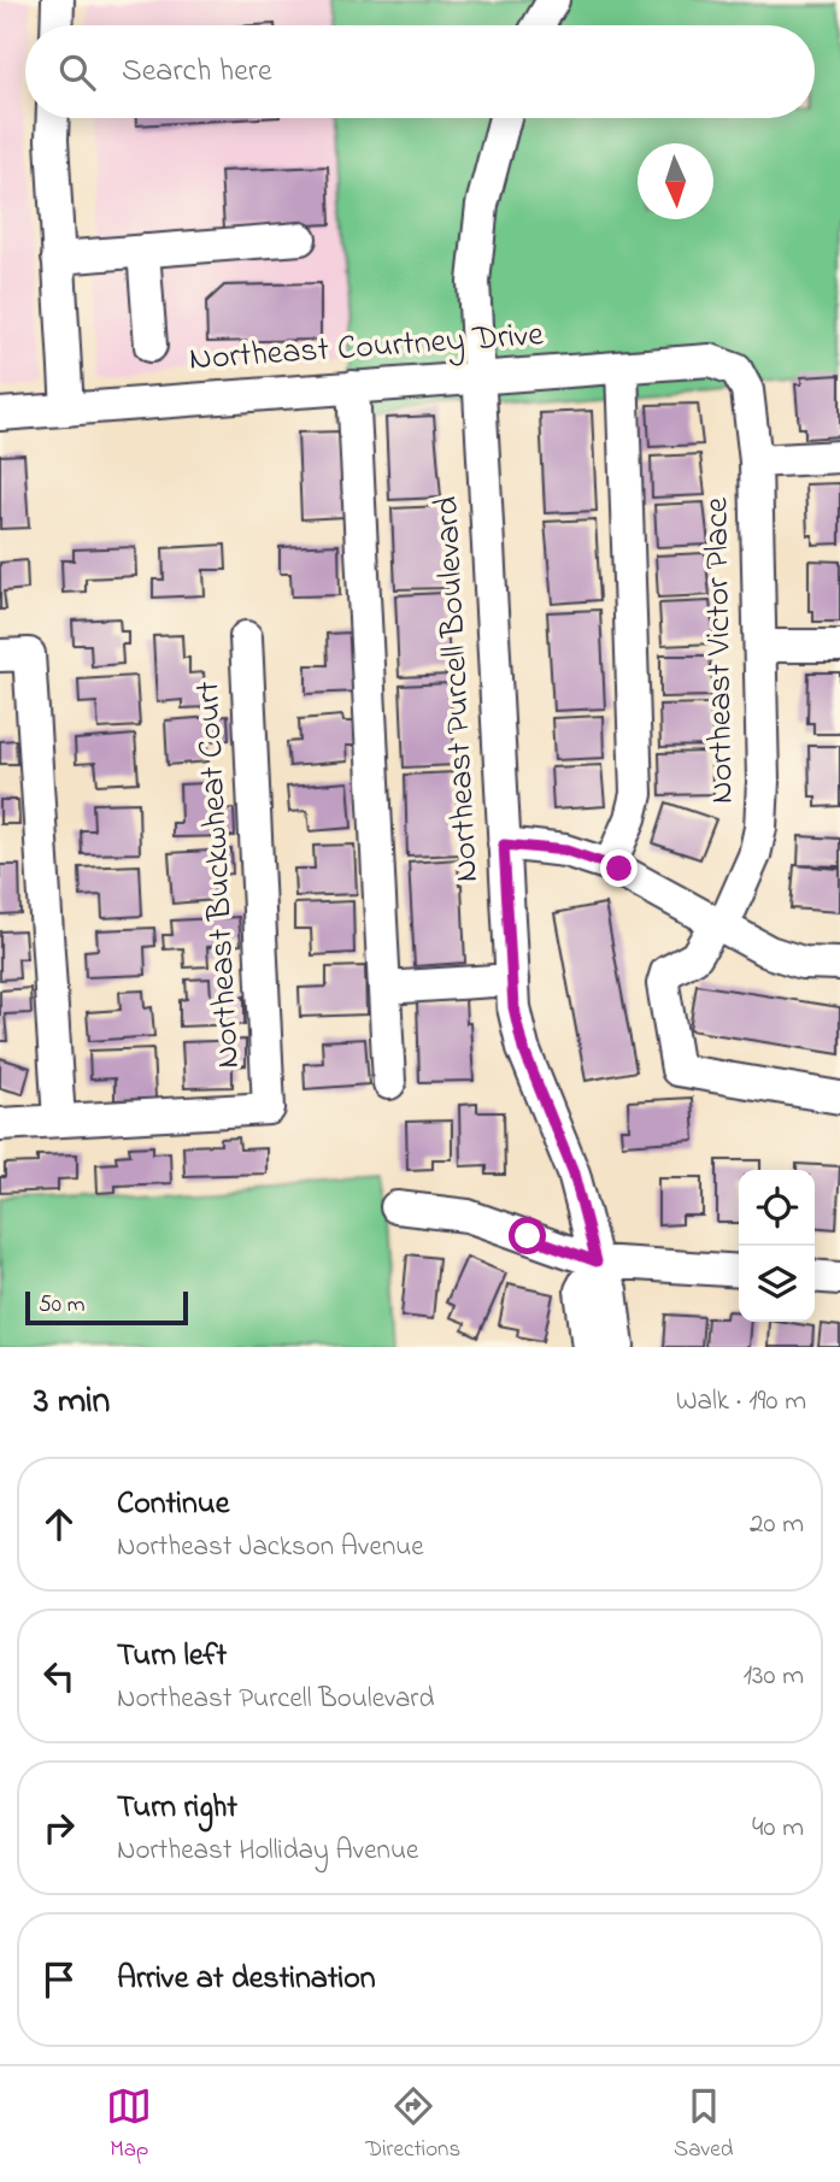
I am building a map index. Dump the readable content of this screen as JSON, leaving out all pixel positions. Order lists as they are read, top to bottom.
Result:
{
  "streets": {
    "street": [
      "Northeast Courtney Drive",
      "Northeast Victor Place",
      "Northeast Purcell Boulevard",
      "Northeast Buckwheat Court"
    ]
  },
  "crossings": [
    ["Northeast Courtney Drive", "Northeast Victor Place"],
    ["Northeast Courtney Drive", "Northeast Purcell Boulevard"]
  ],
  "scale_bar": "50 m",
  "north": "bottom",
  "page": {
    "search": "Search here",
    "scale": "50 m",
    "heading": ["3 min", "Walk · 190 m"],
    "list": [
      ["Continue", "Northeast Jackson Avenue", "20 m"],
      ["Turn left", "Northeast Purcell Boulevard", "130 m"],
      ["Turn right", "Northeast Holliday Avenue", "40 m"],
      "Arrive at destination"
    ],
    "nav": ["Map", "Directions", "Saved"]
  }
}
